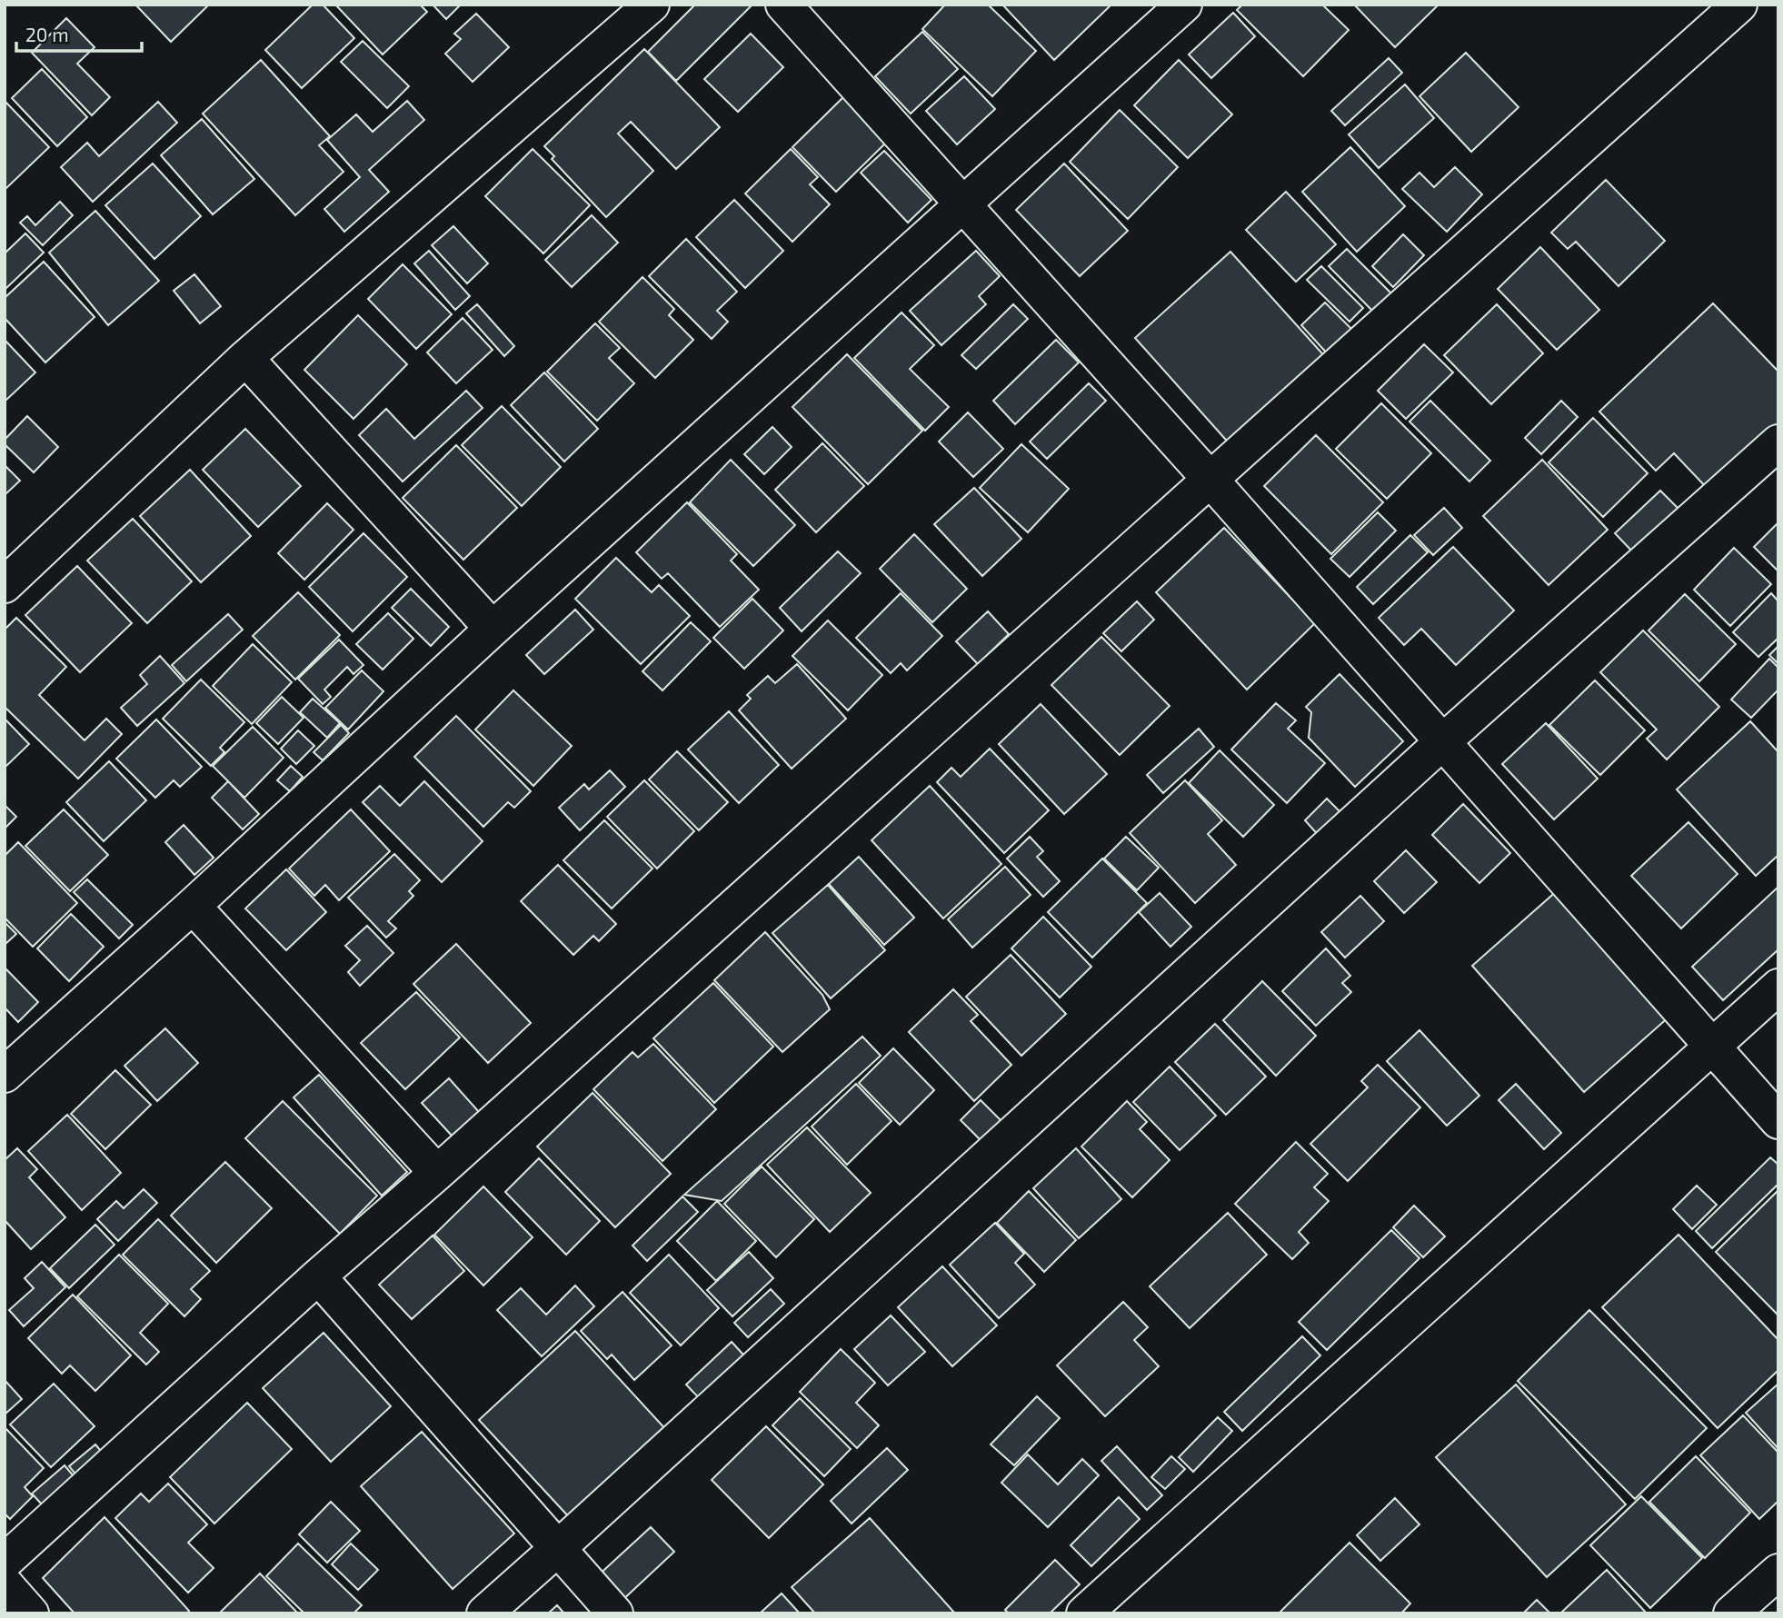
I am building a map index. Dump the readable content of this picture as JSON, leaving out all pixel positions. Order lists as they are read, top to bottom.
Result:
{
  "scale_bar": "20 m"
}
